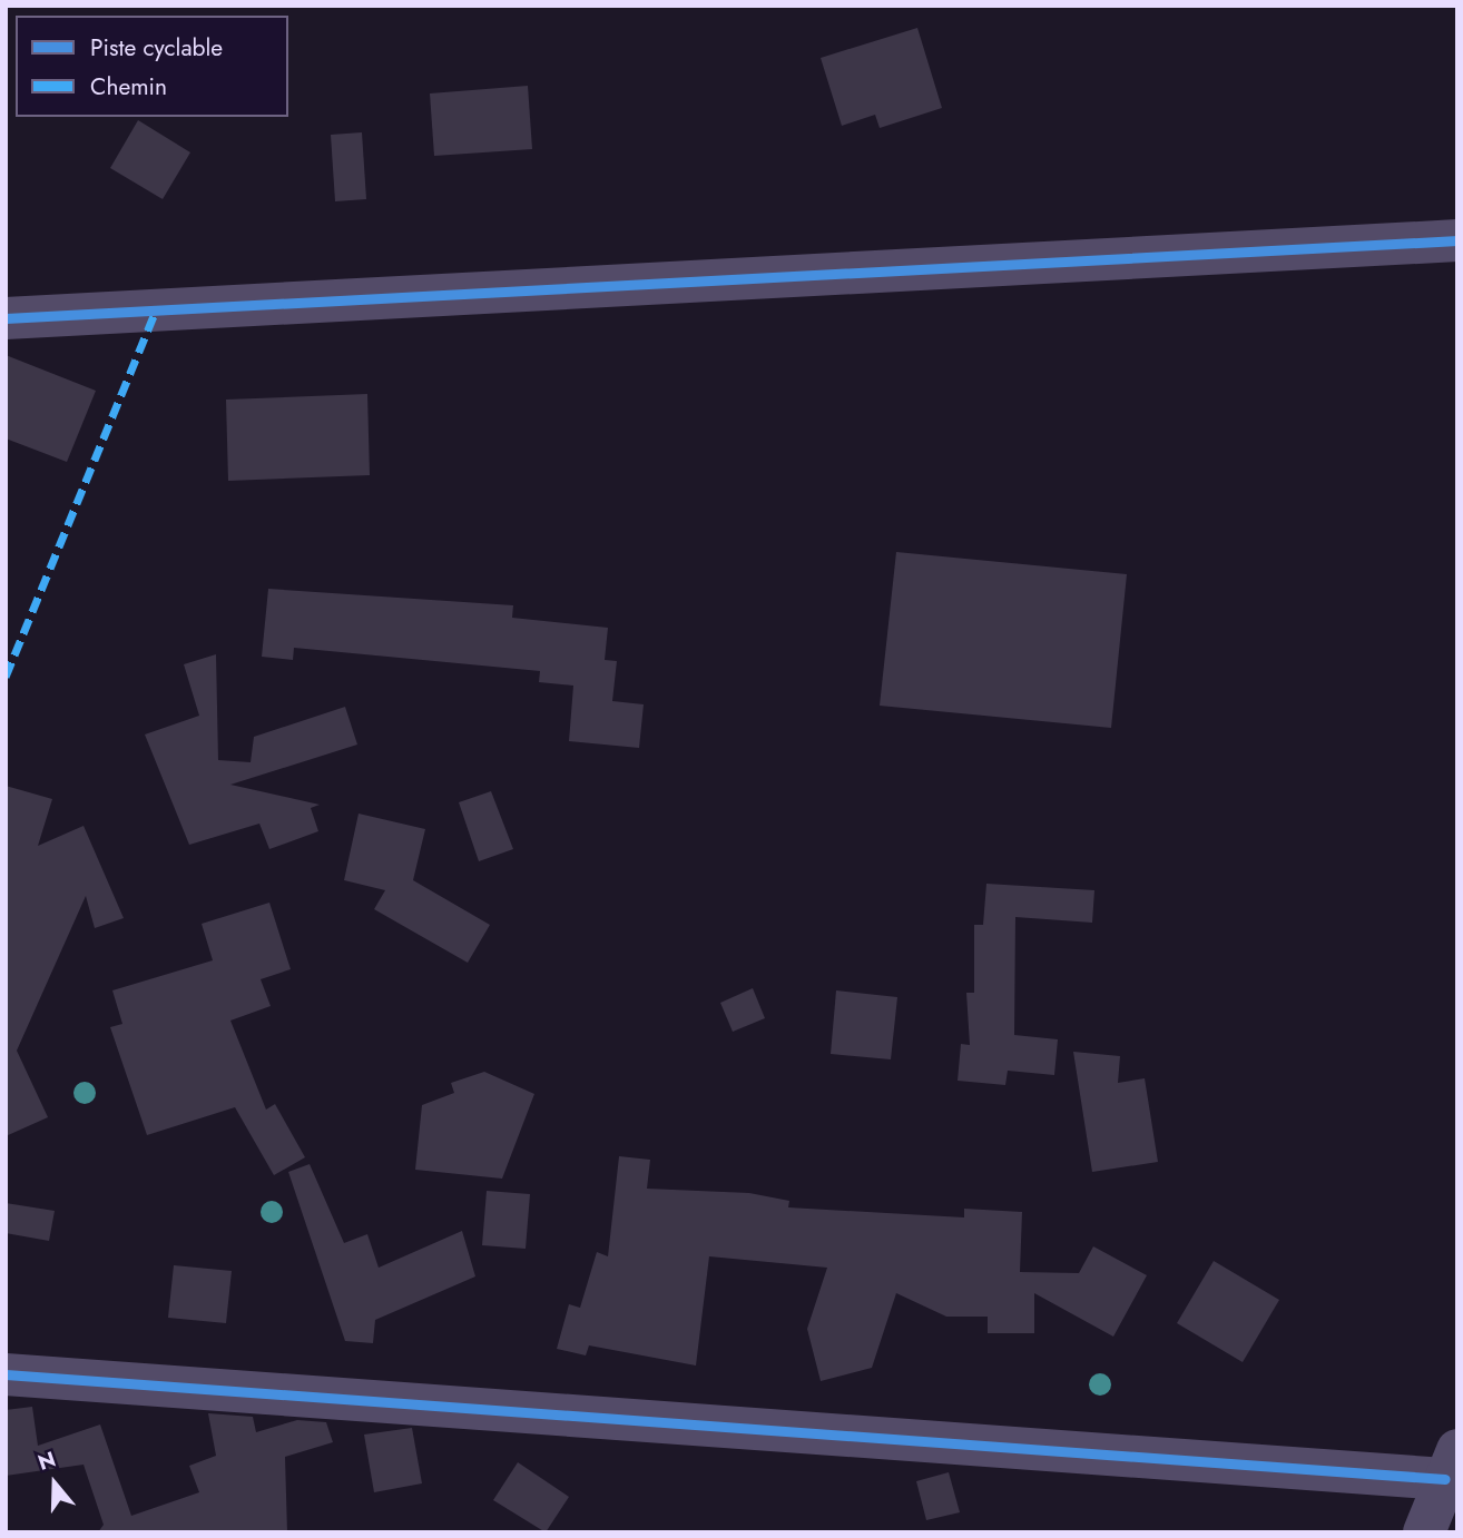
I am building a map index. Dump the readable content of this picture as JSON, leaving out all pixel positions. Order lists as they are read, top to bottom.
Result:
{
  "legend": ["Piste cyclable", "Chemin"],
  "north": "top"
}
